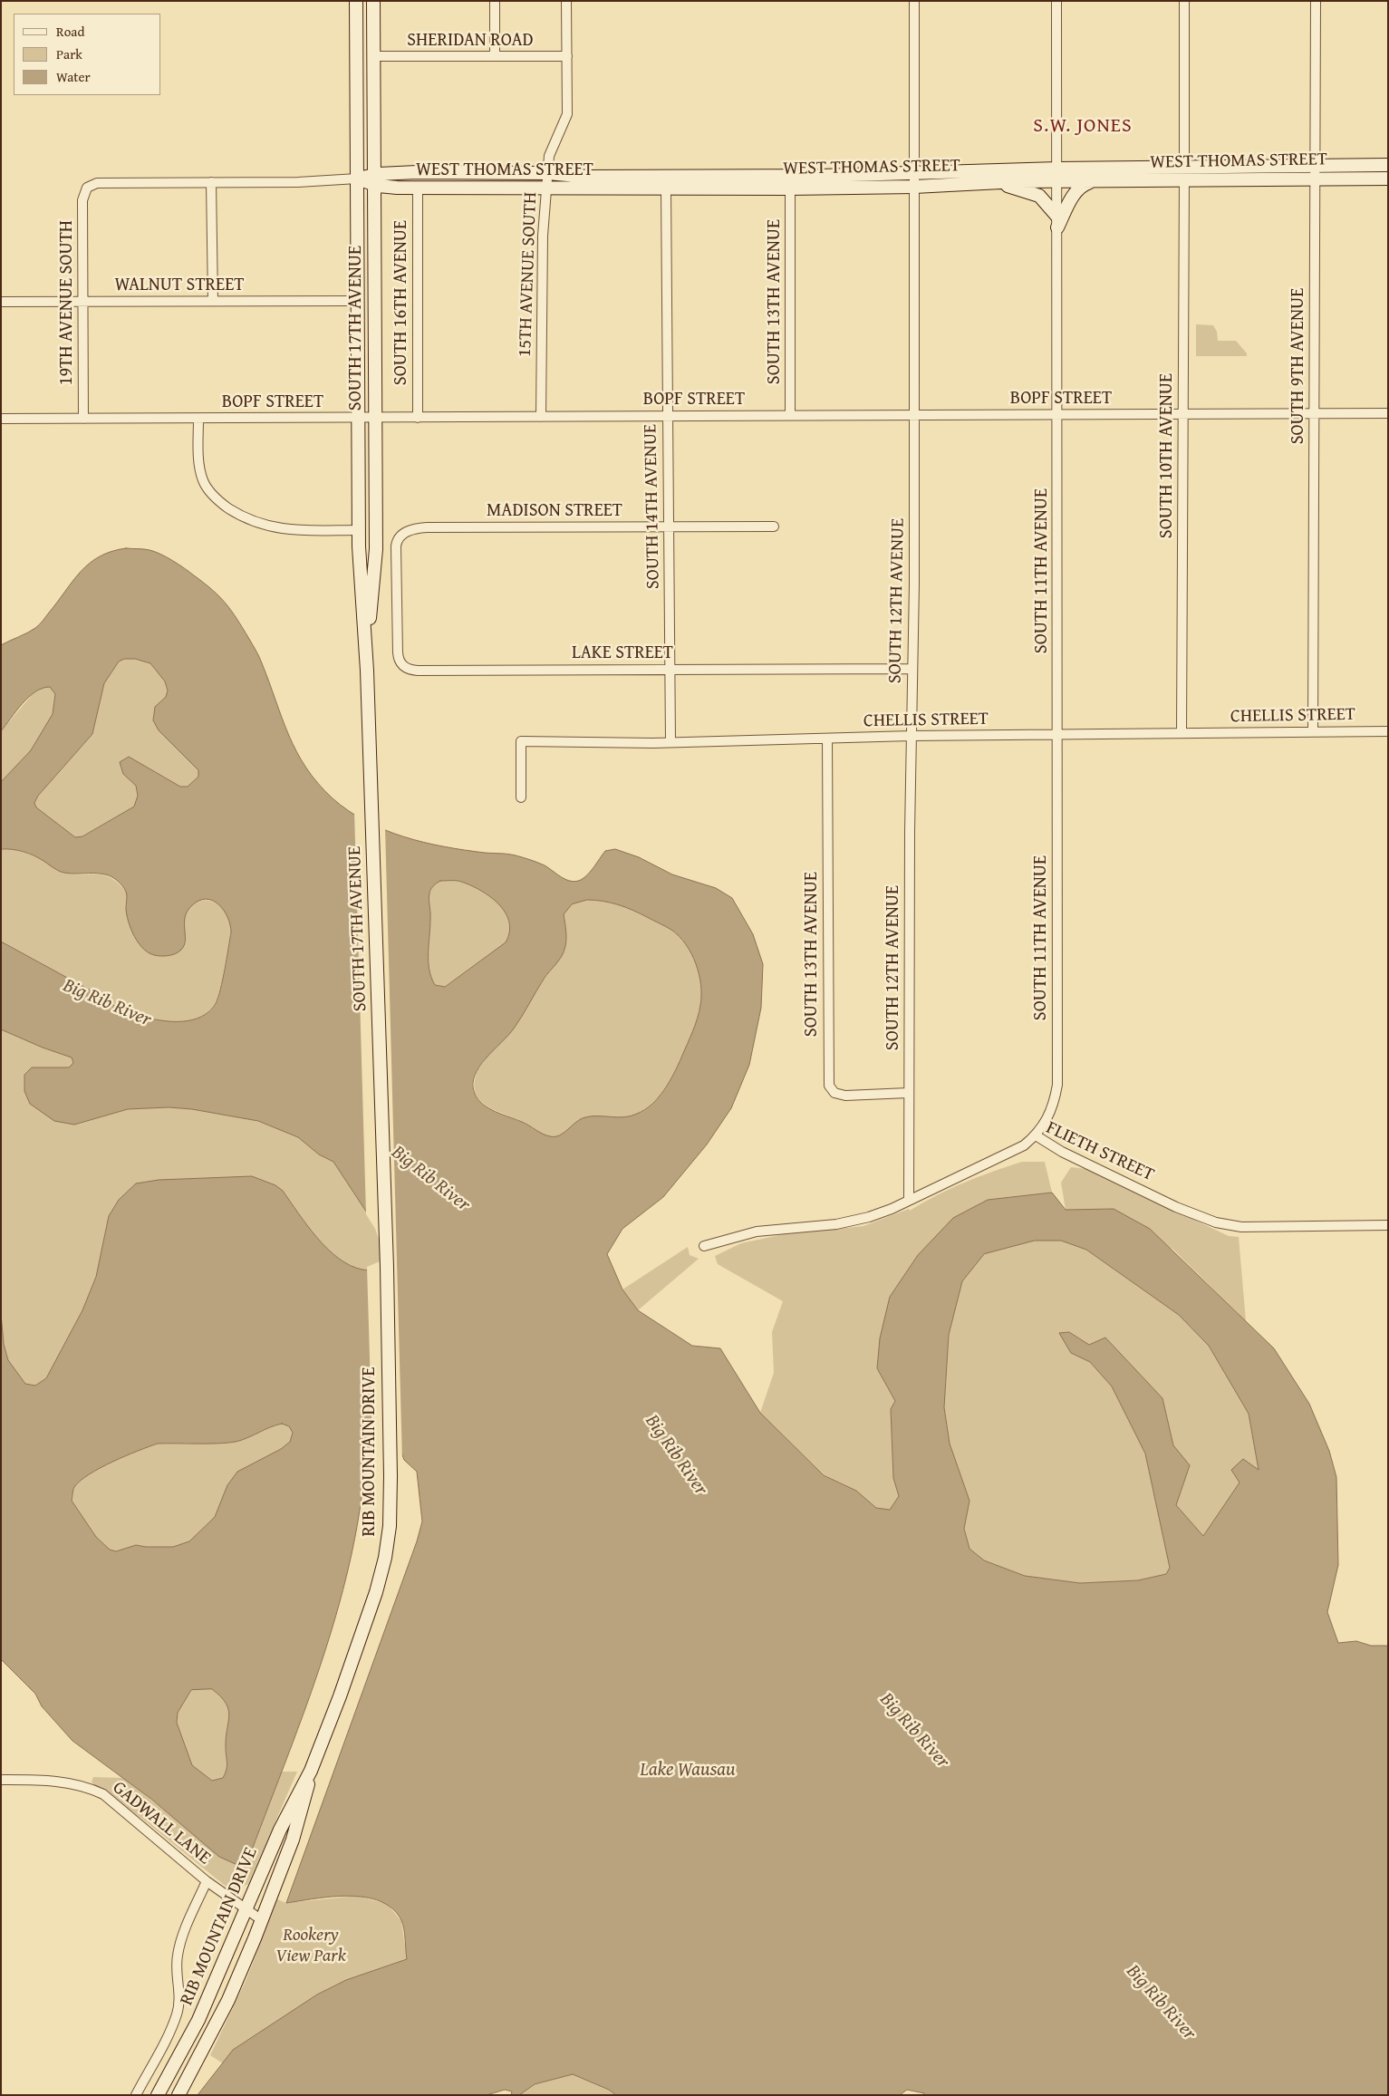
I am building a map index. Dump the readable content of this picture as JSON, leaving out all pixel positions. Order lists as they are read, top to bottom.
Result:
{
  "streets": {
    "main road": ["WEST THOMAS STREET", "SOUTH 17TH AVENUE", "RIB MOUNTAIN DRIVE"],
    "street": [
      "SHERIDAN ROAD",
      "15TH AVENUE SOUTH",
      "WALNUT STREET",
      "SOUTH 13TH AVENUE",
      "19TH AVENUE SOUTH",
      "SOUTH 16TH AVENUE",
      "SOUTH 9TH AVENUE",
      "BOPF STREET",
      "SOUTH 10TH AVENUE",
      "SOUTH 14TH AVENUE",
      "MADISON STREET",
      "SOUTH 11TH AVENUE",
      "SOUTH 12TH AVENUE",
      "LAKE STREET",
      "CHELLIS STREET",
      "FLIETH STREET",
      "GADWALL LANE"
    ]
  },
  "crossings": [
    ["SHERIDAN ROAD", "15TH AVENUE SOUTH"],
    ["SHERIDAN ROAD", "SOUTH 17TH AVENUE"],
    ["WEST THOMAS STREET", "15TH AVENUE SOUTH"],
    ["WEST THOMAS STREET", "SOUTH 13TH AVENUE"],
    ["WEST THOMAS STREET", "19TH AVENUE SOUTH"],
    ["WEST THOMAS STREET", "SOUTH 16TH AVENUE"],
    ["WEST THOMAS STREET", "SOUTH 17TH AVENUE"],
    ["WEST THOMAS STREET", "SOUTH 9TH AVENUE"],
    ["WEST THOMAS STREET", "SOUTH 10TH AVENUE"],
    ["WEST THOMAS STREET", "SOUTH 14TH AVENUE"],
    ["WEST THOMAS STREET", "SOUTH 11TH AVENUE"],
    ["WEST THOMAS STREET", "SOUTH 12TH AVENUE"],
    ["15TH AVENUE SOUTH", "BOPF STREET"],
    ["WALNUT STREET", "19TH AVENUE SOUTH"],
    ["WALNUT STREET", "SOUTH 17TH AVENUE"],
    ["SOUTH 13TH AVENUE", "BOPF STREET"],
    ["SOUTH 13TH AVENUE", "SOUTH 12TH AVENUE"],
    ["SOUTH 13TH AVENUE", "CHELLIS STREET"],
    ["19TH AVENUE SOUTH", "BOPF STREET"],
    ["SOUTH 16TH AVENUE", "BOPF STREET"],
    ["SOUTH 17TH AVENUE", "BOPF STREET"],
    ["SOUTH 17TH AVENUE", "RIB MOUNTAIN DRIVE"],
    ["SOUTH 9TH AVENUE", "BOPF STREET"],
    ["SOUTH 9TH AVENUE", "CHELLIS STREET"],
    ["BOPF STREET", "SOUTH 10TH AVENUE"],
    ["BOPF STREET", "SOUTH 14TH AVENUE"],
    ["BOPF STREET", "SOUTH 11TH AVENUE"],
    ["BOPF STREET", "SOUTH 12TH AVENUE"],
    ["SOUTH 10TH AVENUE", "CHELLIS STREET"],
    ["SOUTH 14TH AVENUE", "MADISON STREET"],
    ["SOUTH 14TH AVENUE", "LAKE STREET"],
    ["SOUTH 14TH AVENUE", "CHELLIS STREET"],
    ["MADISON STREET", "LAKE STREET"],
    ["SOUTH 11TH AVENUE", "CHELLIS STREET"],
    ["SOUTH 11TH AVENUE", "FLIETH STREET"],
    ["SOUTH 12TH AVENUE", "LAKE STREET"],
    ["SOUTH 12TH AVENUE", "CHELLIS STREET"],
    ["SOUTH 12TH AVENUE", "FLIETH STREET"],
    ["RIB MOUNTAIN DRIVE", "GADWALL LANE"]
  ],
  "districts": ["S.W. JONES"],
  "water": ["Big Rib River", "Lake Wausau"],
  "parks": ["Rookery View Park"],
  "legend": ["Road", "Park", "Water"]
}
